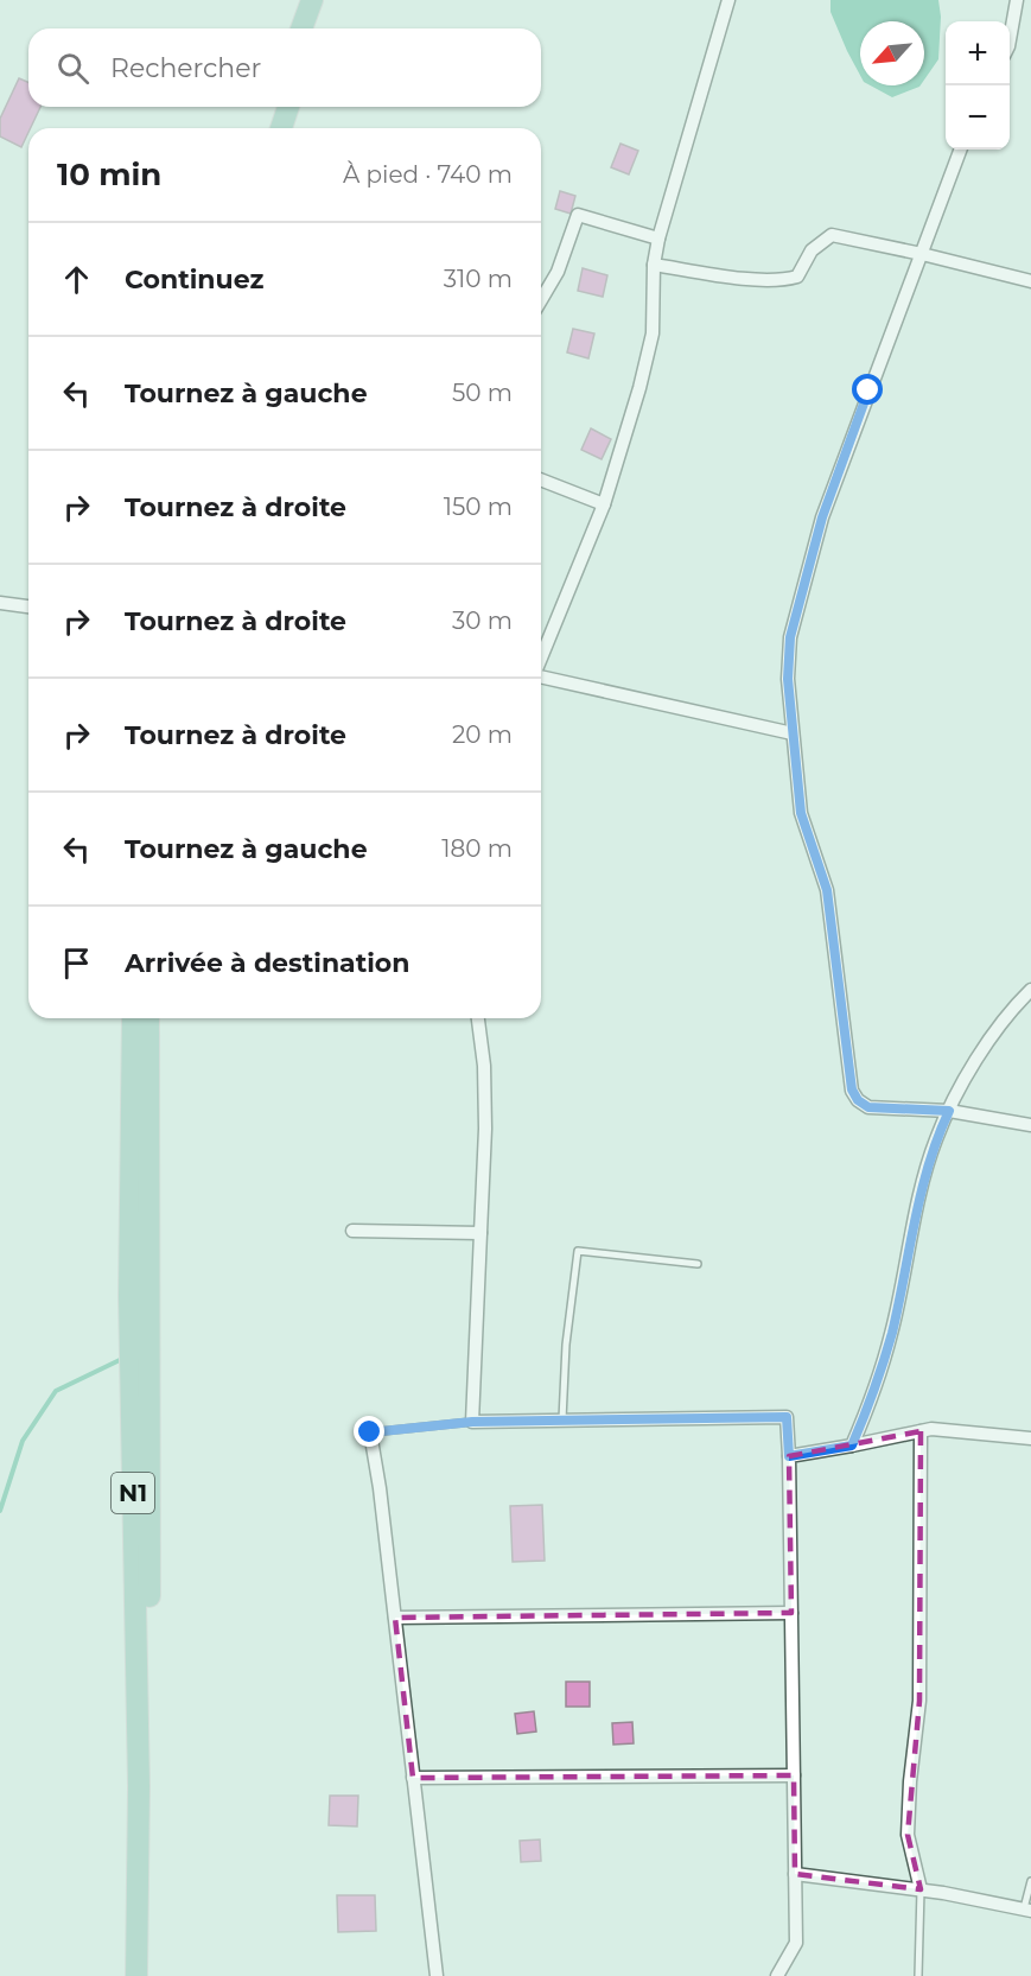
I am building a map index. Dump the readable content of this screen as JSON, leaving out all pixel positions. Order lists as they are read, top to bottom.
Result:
{
  "streets": {
    "main road": ["N1"]
  },
  "north": "bottom left",
  "page": {
    "map_buttons": ["+", "−"],
    "search": "Rechercher",
    "heading": ["10 min", "À pied · 740 m"],
    "list": [
      ["Continuez", "310 m"],
      ["Tournez à gauche", "50 m"],
      ["Tournez à droite", "150 m"],
      ["Tournez à droite", "30 m"],
      ["Tournez à droite", "20 m"],
      ["Tournez à gauche", "180 m"],
      "Arrivée à destination"
    ]
  }
}
